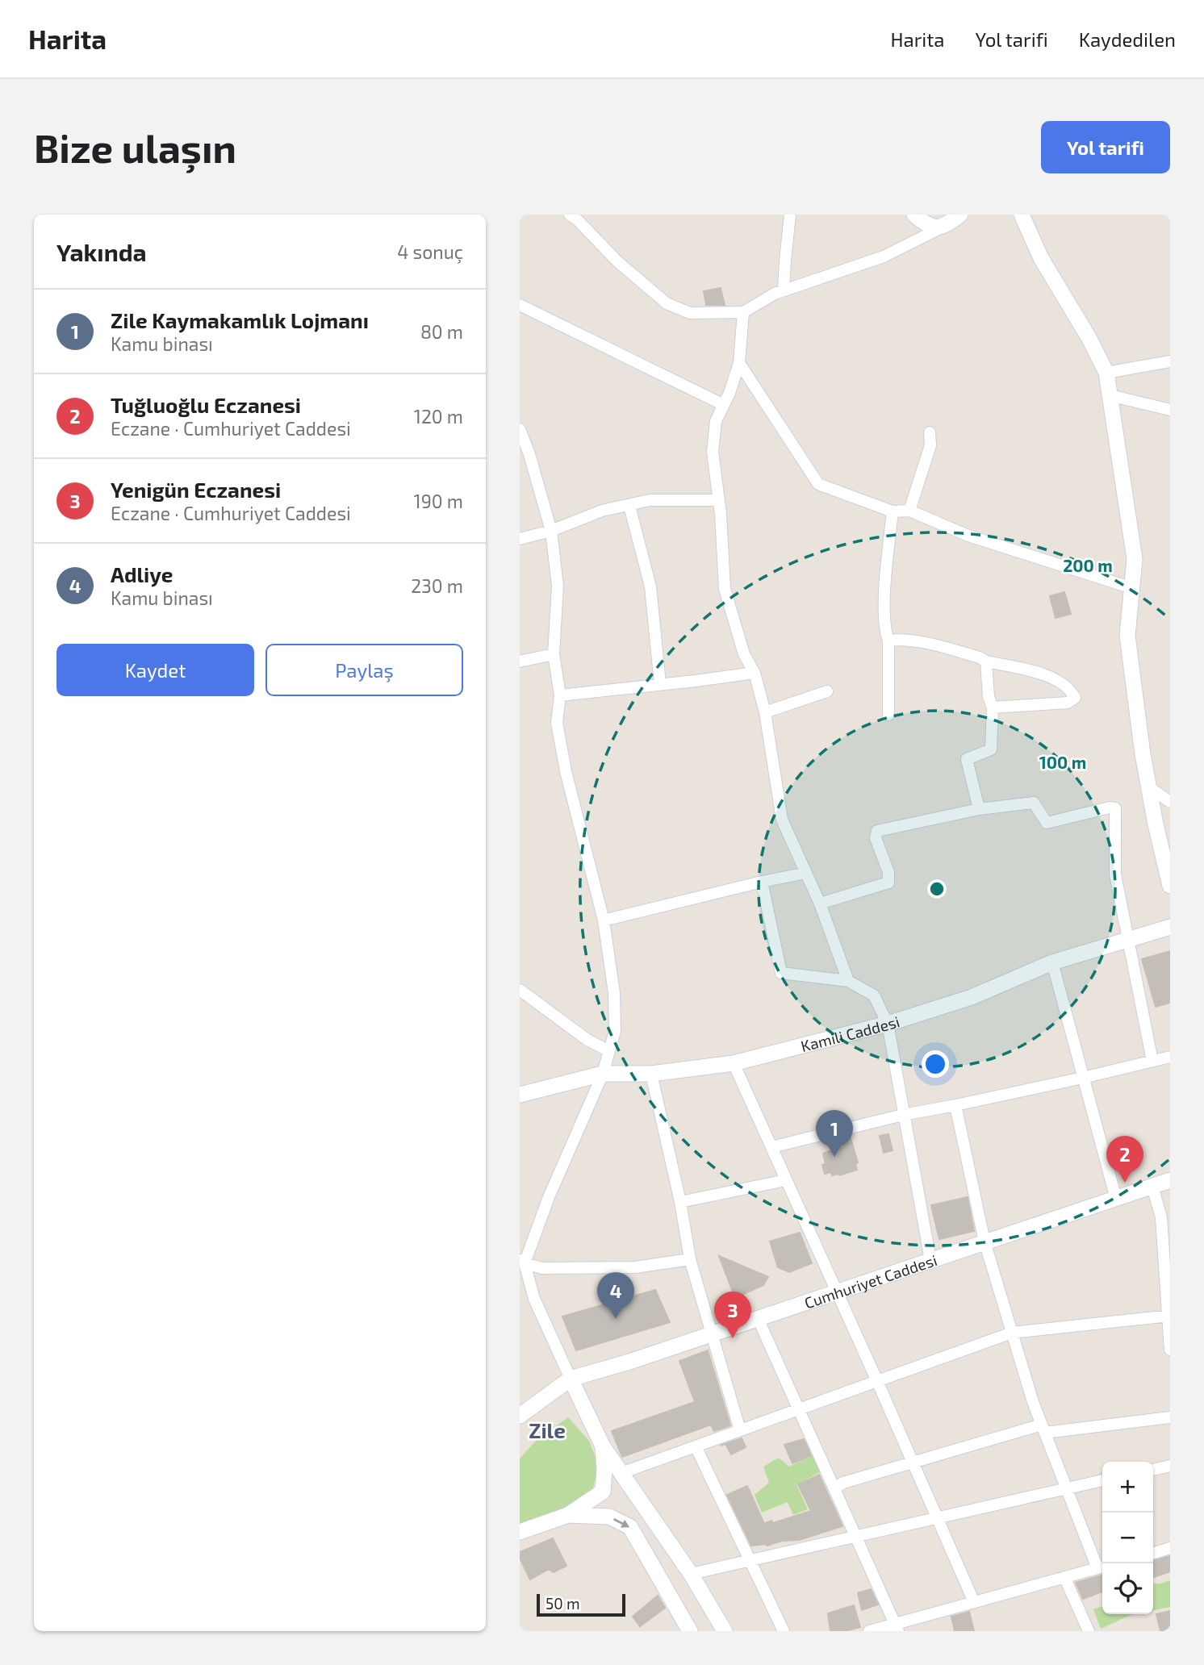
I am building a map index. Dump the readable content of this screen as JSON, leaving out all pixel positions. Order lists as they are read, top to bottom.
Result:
{
  "streets": {
    "main road": ["Kamili Caddesi", "Cumhuriyet Caddesi"]
  },
  "districts": ["Zile"],
  "scale_bar": "50 m",
  "page": {
    "header": "Harita",
    "nav": ["Harita", "Yol tarifi", "Kaydedilen"],
    "buttons": [
      "Yol tarifi",
      ["Kaydet", "Paylaş"]
    ],
    "title": "Bize ulaşın",
    "heading": ["Yakında", "4 sonuç"],
    "list": [
      {
        "mark": "1",
        "name": "Zile Kaymakamlık Lojmanı",
        "note": "Kamu binası",
        "value": "80 m"
      },
      {
        "mark": "2",
        "name": "Tuğluoğlu Eczanesi",
        "note": "Eczane · Cumhuriyet Caddesi",
        "value": "120 m"
      },
      {
        "mark": "3",
        "name": "Yenigün Eczanesi",
        "note": "Eczane · Cumhuriyet Caddesi",
        "value": "190 m"
      },
      {
        "mark": "4",
        "name": "Adliye",
        "note": "Kamu binası",
        "value": "230 m"
      }
    ],
    "pins": [
      "1",
      "2",
      "4",
      "3"
    ],
    "map_buttons": ["+", "−"],
    "scale": "50 m"
  },
  "rings": ["200 m", "100 m"]
}
